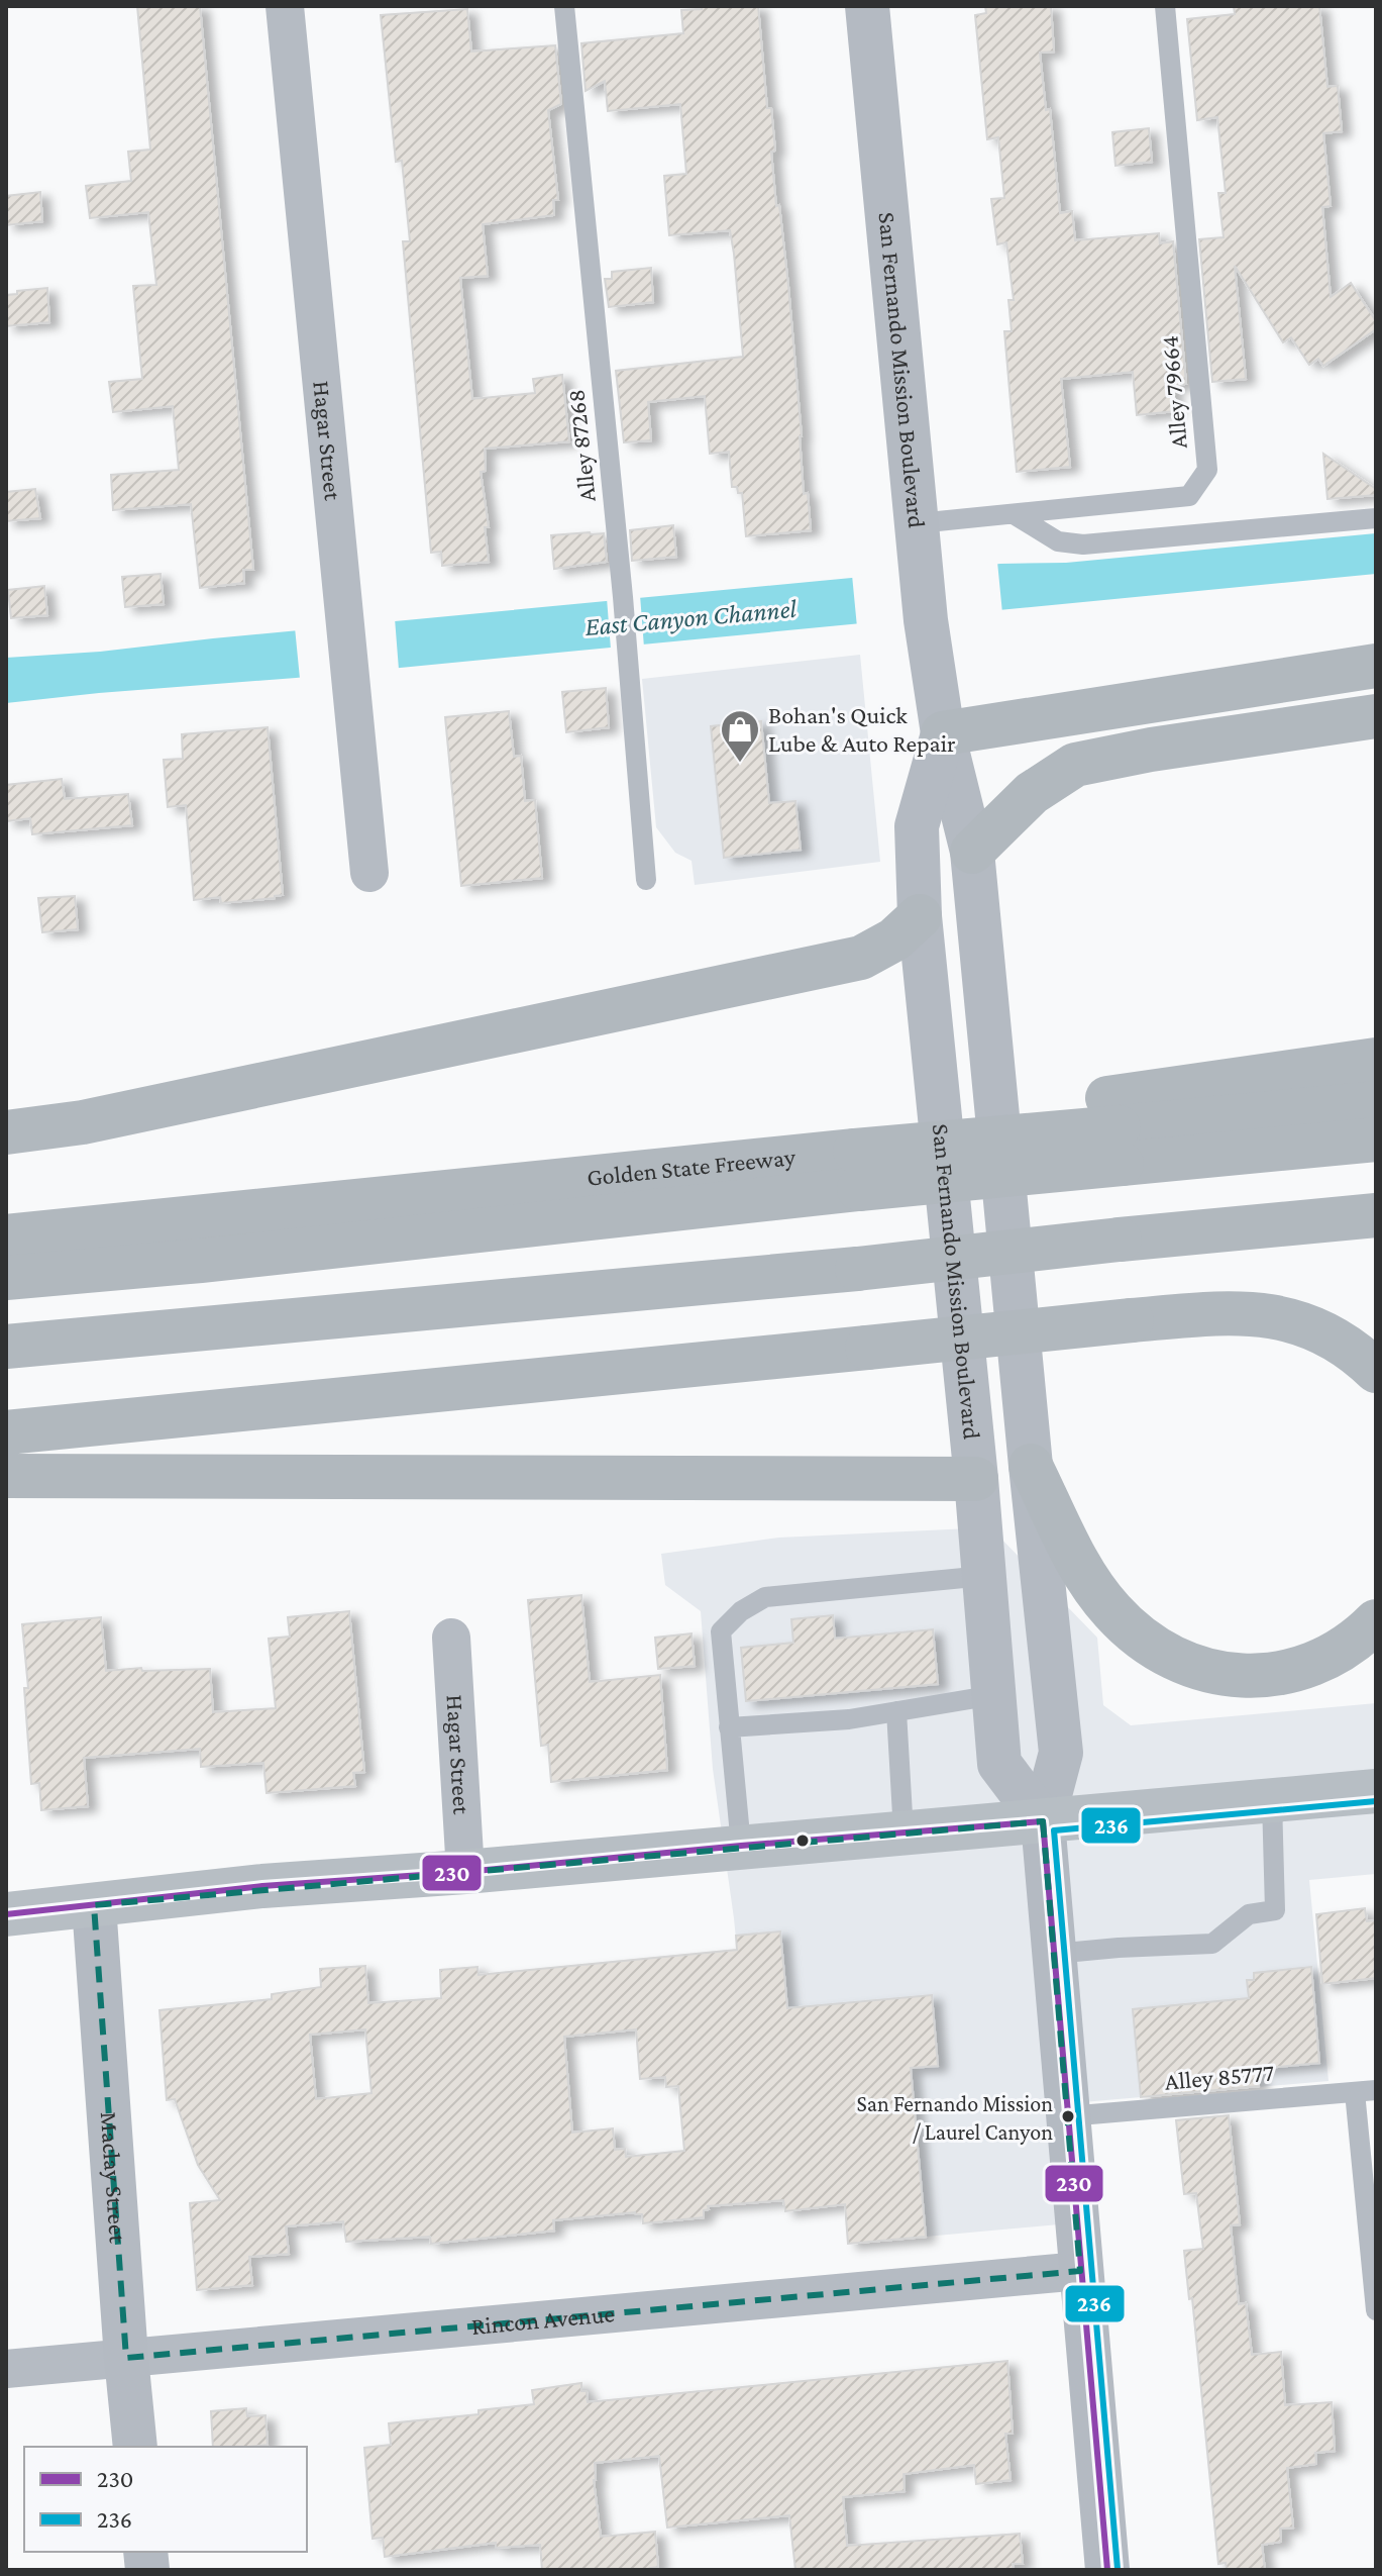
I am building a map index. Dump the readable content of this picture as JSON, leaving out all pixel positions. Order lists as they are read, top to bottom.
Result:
{
  "streets": {
    "highway": ["Golden State Freeway"],
    "main road": ["San Fernando Mission Boulevard", "Maclay Street"],
    "street": ["Hagar Street", "Rincon Avenue"],
    "lane": ["Alley 79664", "Alley 87268", "Alley 85777"]
  },
  "crossings": [
    ["San Fernando Mission Boulevard", "Alley 79664"],
    ["San Fernando Mission Boulevard", "Alley 85777"],
    ["San Fernando Mission Boulevard", "Rincon Avenue"],
    ["Maclay Street", "Rincon Avenue"]
  ],
  "water": ["East Canyon Channel"],
  "places": {
    "shop": ["Bohan's Quick Lube & Auto Repair"],
    "other": ["San Fernando Mission / Laurel Canyon"]
  },
  "lines": ["transit line 236", "transit line 230"],
  "legend": ["230", "236"]
}
